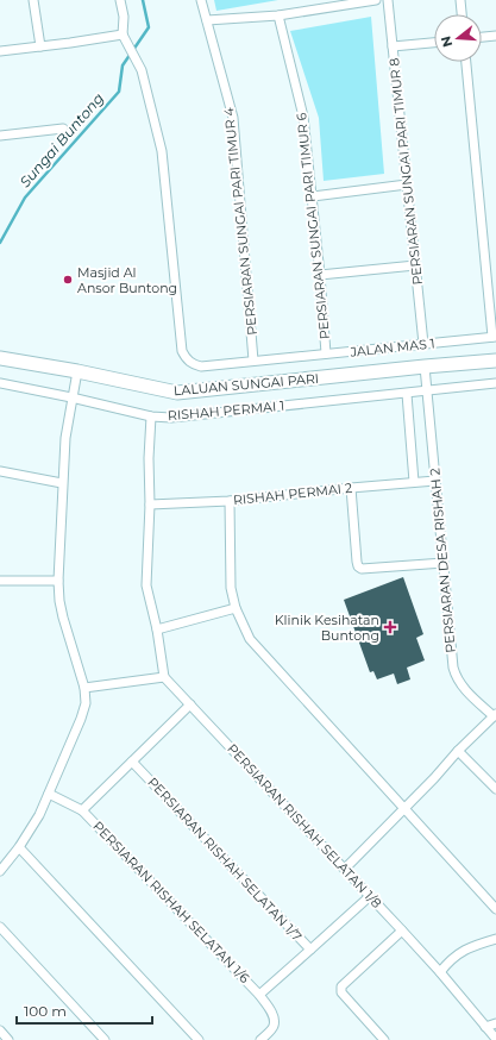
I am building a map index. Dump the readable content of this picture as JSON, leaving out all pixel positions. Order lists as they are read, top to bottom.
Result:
{
  "streets": {
    "main road": ["LALUAN SUNGAI PARI"],
    "street": [
      "PERSIARAN SUNGAI PARI TIMUR 8",
      "PERSIARAN SUNGAI PARI TIMUR 4",
      "PERSIARAN SUNGAI PARI TIMUR 6",
      "JALAN MAS 1",
      "RISHAH PERMAI 1",
      "RISHAH PERMAI 2",
      "PERSIARAN DESA RISHAH 2",
      "PERSIARAN RISHAH SELATAN 1/8",
      "PERSIARAN RISHAH SELATAN 1/7",
      "PERSIARAN RISHAH SELATAN 1/6"
    ]
  },
  "crossings": [
    ["PERSIARAN SUNGAI PARI TIMUR 8", "JALAN MAS 1"],
    ["PERSIARAN SUNGAI PARI TIMUR 4", "JALAN MAS 1"],
    ["PERSIARAN SUNGAI PARI TIMUR 6", "JALAN MAS 1"],
    ["LALUAN SUNGAI PARI", "PERSIARAN DESA RISHAH 2"],
    ["RISHAH PERMAI 1", "PERSIARAN DESA RISHAH 2"],
    ["RISHAH PERMAI 2", "PERSIARAN DESA RISHAH 2"],
    ["PERSIARAN RISHAH SELATAN 1/7", "PERSIARAN RISHAH SELATAN 1/6"]
  ],
  "water": ["Sungai Buntong"],
  "places": {
    "other": ["Masjid Al Ansor Buntong"],
    "health": ["Klinik Kesihatan Buntong"]
  },
  "scale_bar": "100 m",
  "north": "left"
}
